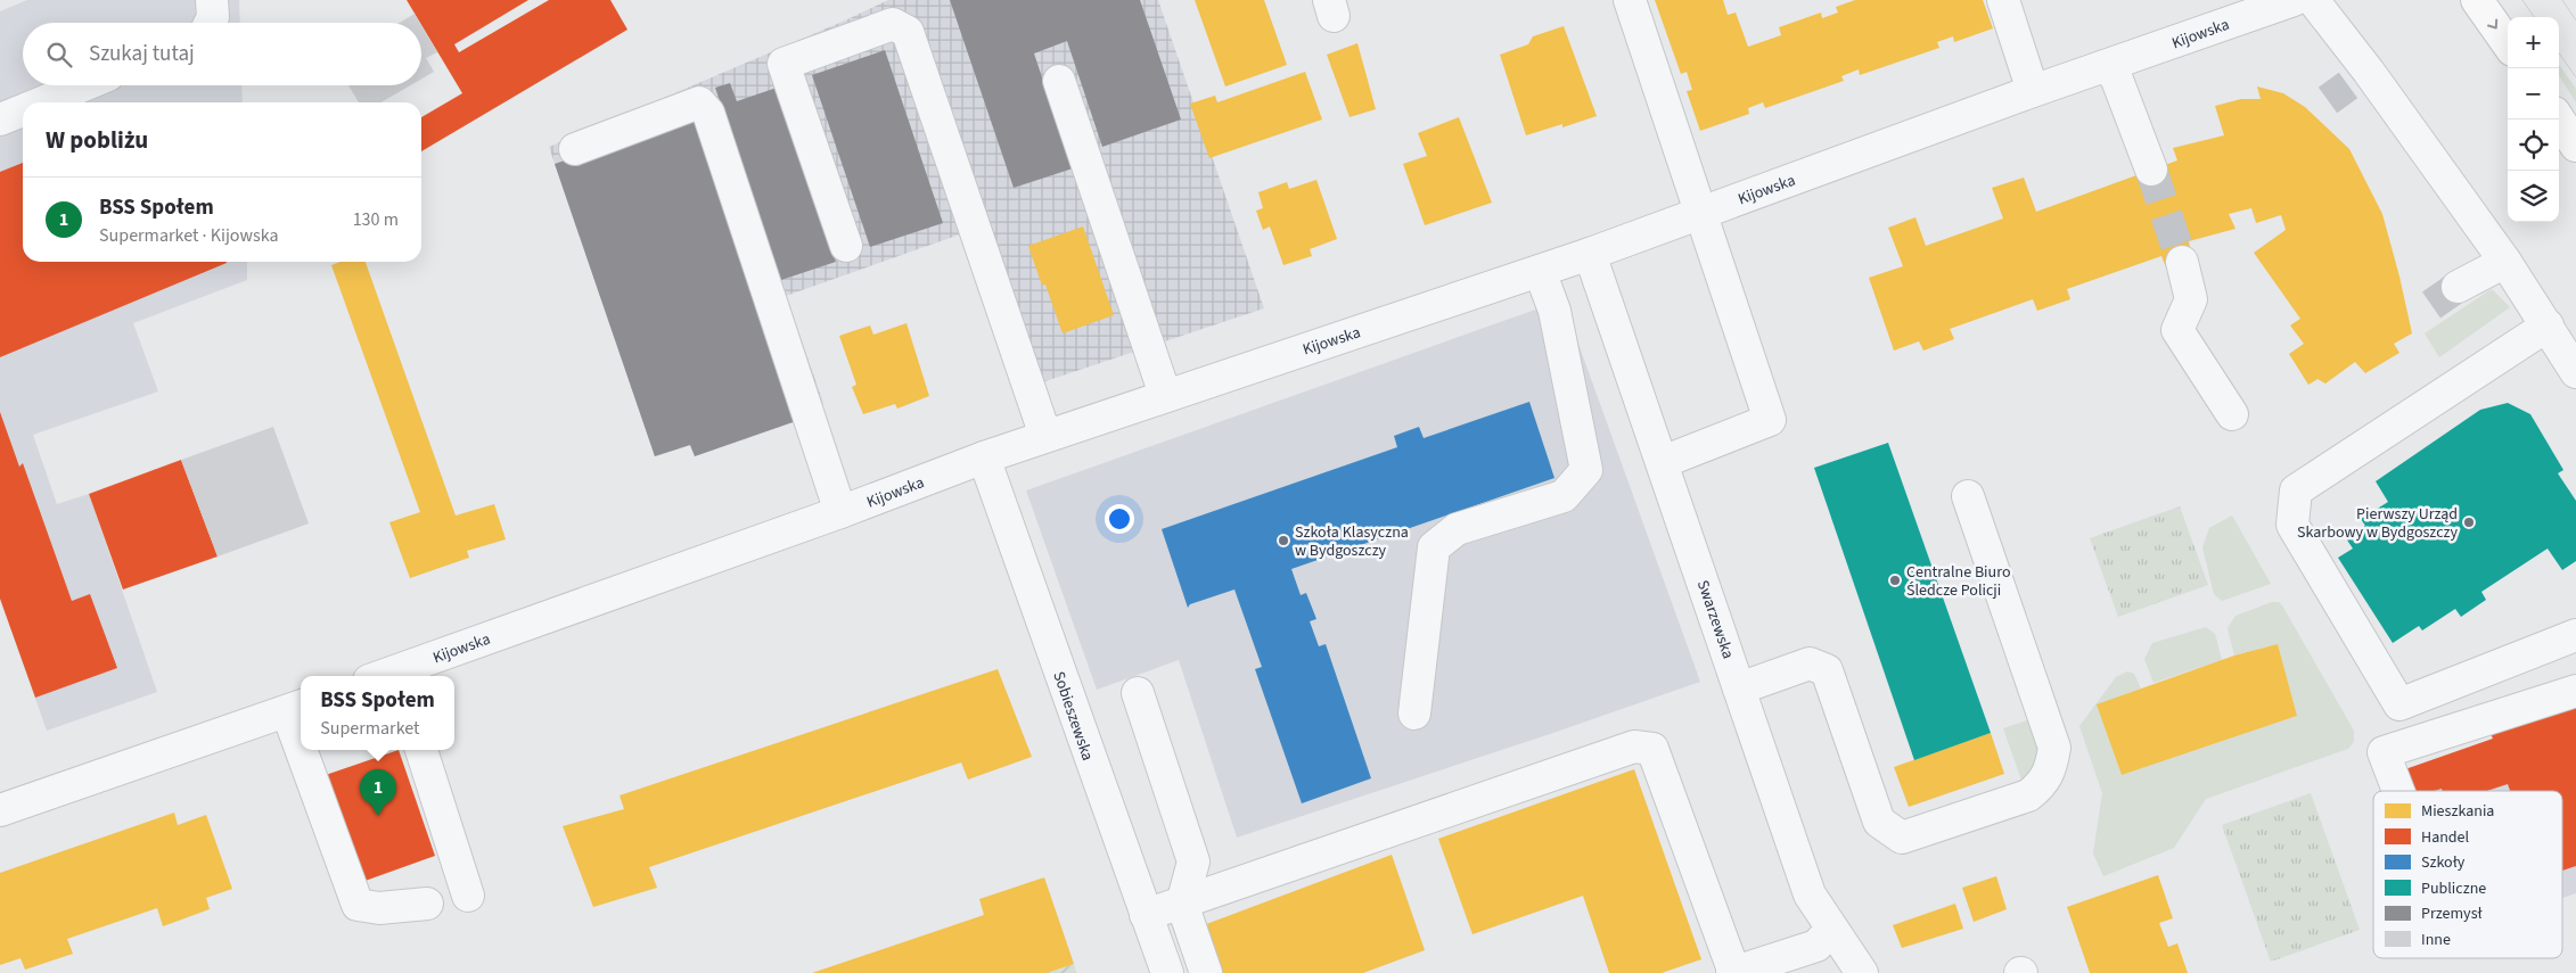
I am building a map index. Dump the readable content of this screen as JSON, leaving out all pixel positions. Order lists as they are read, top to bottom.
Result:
{
  "streets": {
    "street": ["Kijowska", "Swarzewska", "Sobieszewska"]
  },
  "crossings": [
    ["Kijowska", "Swarzewska"],
    ["Kijowska", "Sobieszewska"]
  ],
  "places": ["Pierwszy Urząd Skarbowy w Bydgoszczy", "Szkoła Klasyczna w Bydgoszczy", "Centralne Biuro Śledcze Policji"],
  "legend": [
    "Mieszkania",
    "Handel",
    "Szkoły",
    "Publiczne",
    "Przemysł",
    "Inne"
  ],
  "page": {
    "map_buttons": ["+", "−"],
    "search": "Szukaj tutaj",
    "heading": "W pobliżu",
    "list": [
      {
        "mark": "1",
        "name": "BSS Społem",
        "note": "Supermarket · Kijowska",
        "value": "130 m"
      }
    ],
    "popup": ["BSS Społem", "Supermarket"],
    "pins": "1"
  }
}
